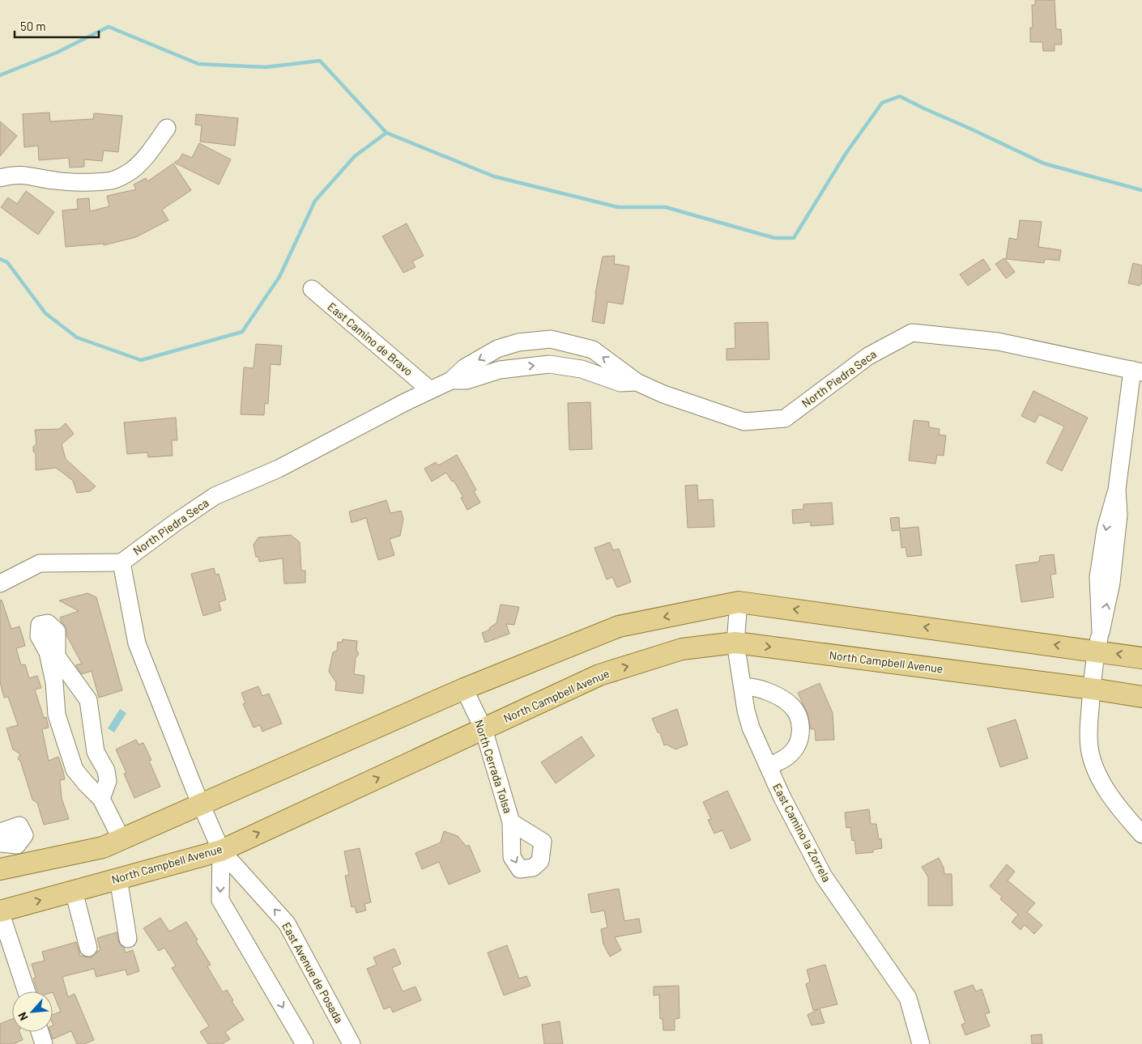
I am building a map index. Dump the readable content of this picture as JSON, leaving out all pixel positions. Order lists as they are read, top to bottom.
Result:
{
  "streets": {
    "main road": ["North Campbell Avenue"],
    "street": [
      "East Camino de Bravo",
      "North Piedra Seca",
      "North Cerrada Tolsa",
      "East Camino la Zorrela",
      "East Avenue de Posada"
    ]
  },
  "crossings": [
    ["East Camino de Bravo", "North Piedra Seca"],
    ["North Piedra Seca", "East Avenue de Posada"],
    ["North Campbell Avenue", "North Cerrada Tolsa"],
    ["North Campbell Avenue", "East Camino la Zorrela"],
    ["North Campbell Avenue", "East Avenue de Posada"]
  ],
  "scale_bar": "50 m",
  "north": "bottom left"
}
